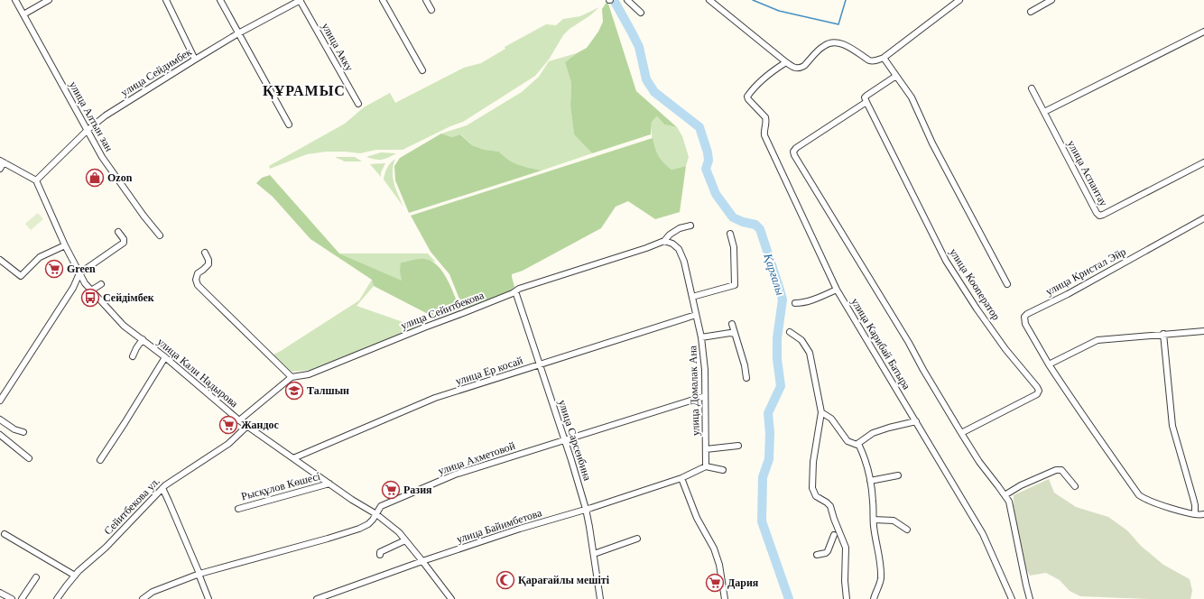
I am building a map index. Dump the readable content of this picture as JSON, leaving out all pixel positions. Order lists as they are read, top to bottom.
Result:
{
  "streets": {
    "street": [
      "улица Акку",
      "улица Сейдимбек",
      "улица Алтын зан",
      "улица Аспантау",
      "улица Кристал Эйр",
      "улица Кооператор",
      "улица Сейитбекова",
      "улица Карибай Батыра",
      "улица Ер косай",
      "улица Кали Надырова",
      "улица Домалак Ана",
      "улица Сарсенбина",
      "улица Ахметовой",
      "Рысқұлов Көшесі",
      "Сейитбекова ул.",
      "улица Байимбетова"
    ]
  },
  "crossings": [
    ["улица Акку", "улица Сейдимбек"],
    ["улица Сейдимбек", "улица Алтын зан"],
    ["улица Сейдимбек", "улица Кали Надырова"],
    ["улица Сейитбекова", "улица Домалак Ана"],
    ["улица Сейитбекова", "улица Сарсенбина"],
    ["улица Ер косай", "улица Кали Надырова"],
    ["улица Ер косай", "улица Домалак Ана"],
    ["улица Ер косай", "улица Сарсенбина"],
    ["улица Кали Надырова", "улица Ахметовой"],
    ["улица Кали Надырова", "Рысқұлов Көшесі"],
    ["улица Кали Надырова", "Сейитбекова ул."],
    ["улица Кали Надырова", "улица Байимбетова"],
    ["улица Домалак Ана", "улица Ахметовой"],
    ["улица Домалак Ана", "улица Байимбетова"],
    ["улица Сарсенбина", "улица Ахметовой"],
    ["улица Сарсенбина", "улица Байимбетова"]
  ],
  "districts": ["ҚҰРАМЫС"],
  "water": ["Қарғалы"],
  "places": {
    "shop": ["Ozon"],
    "supermarket": [
      "Green",
      "Жандос",
      "Разия",
      "Дария"
    ],
    "bus stop": ["Сейдімбек"],
    "school or university": ["Талшын"],
    "mosque": ["Қарағайлы мешіті"]
  }
}
